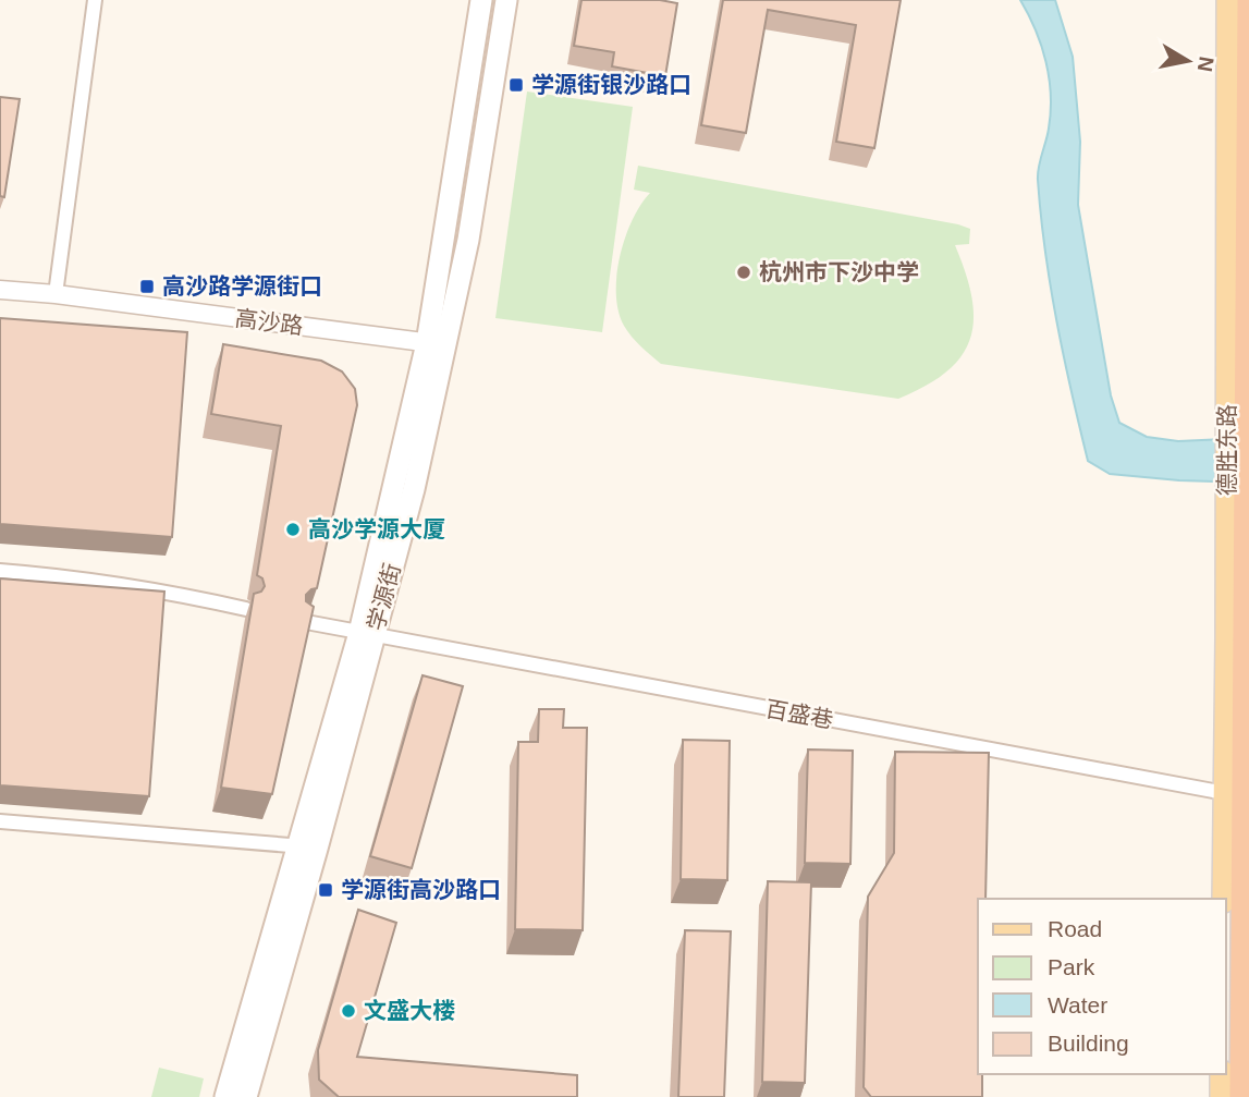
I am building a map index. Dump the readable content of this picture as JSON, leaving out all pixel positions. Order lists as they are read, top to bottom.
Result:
{
  "streets": {
    "main road": ["德胜东路", "学源街"],
    "street": ["高沙路", "百盛巷"]
  },
  "crossings": [
    ["高沙路", "学源街"],
    ["德胜东路", "百盛巷"],
    ["学源街", "百盛巷"]
  ],
  "places": {
    "transit": ["学源街银沙路口", "高沙路学源街口", "学源街高沙路口"],
    "other": ["杭州市下沙中学", "高沙学源大厦", "文盛大楼"]
  },
  "legend": [
    "Road",
    "Park",
    "Water",
    "Building"
  ],
  "north": "right"
}
